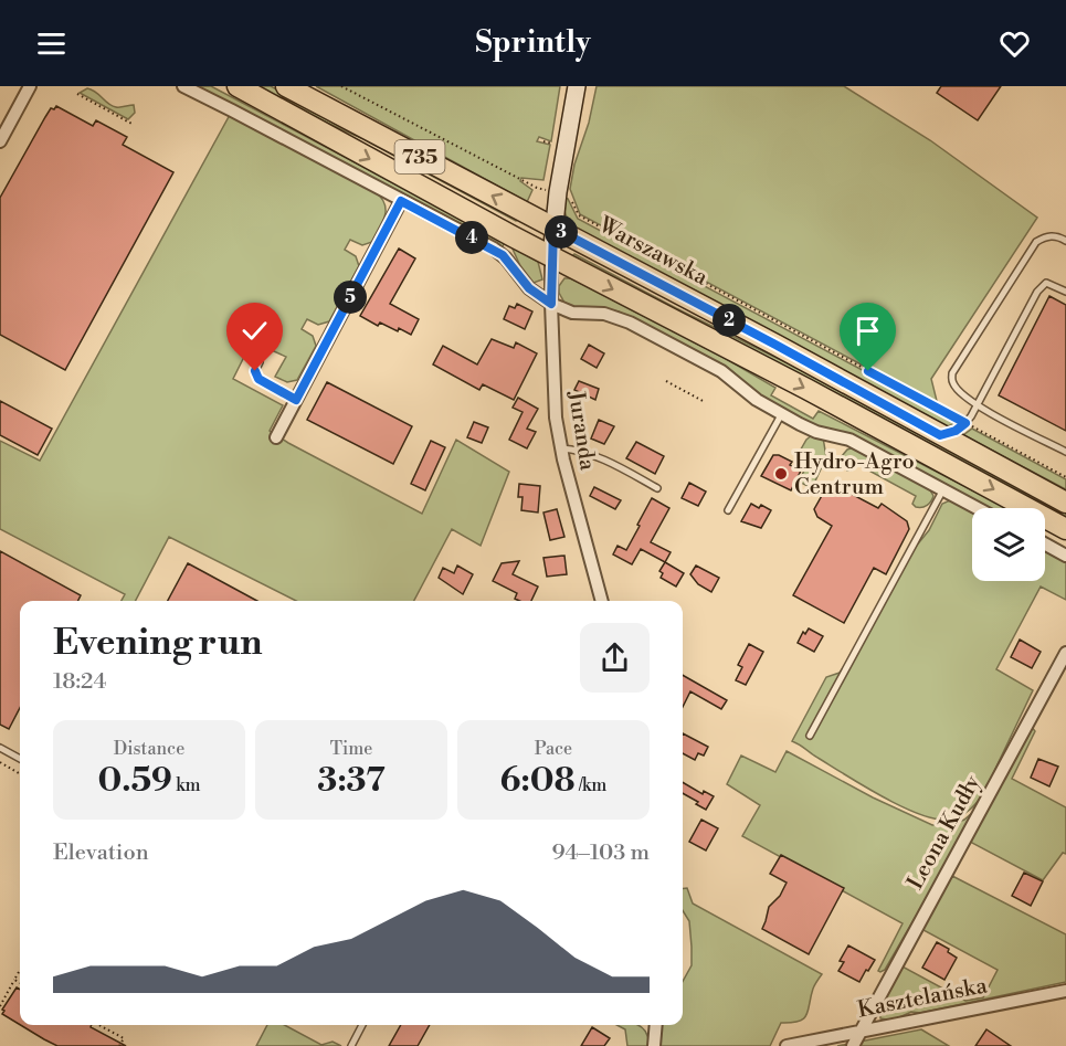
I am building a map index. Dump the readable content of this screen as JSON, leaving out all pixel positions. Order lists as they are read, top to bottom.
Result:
{
  "streets": {
    "main road": ["735", "Warszawska"],
    "street": ["Juranda", "Leona Kudły", "Kasztelańska"]
  },
  "crossings": [
    ["735", "Juranda"],
    ["Leona Kudły", "Kasztelańska"]
  ],
  "places": ["Hydro-Agro Centrum"],
  "page": {
    "header": "Sprintly",
    "pins": [
      "3",
      "4",
      "5",
      "2"
    ],
    "heading": ["Evening run", "18:24"],
    "stats": [
      ["Distance", "0.59 km"],
      ["Time", "3:37"],
      ["Pace", "6:08 /km"]
    ],
    "chart": ["Elevation", "94–103 m"]
  }
}
